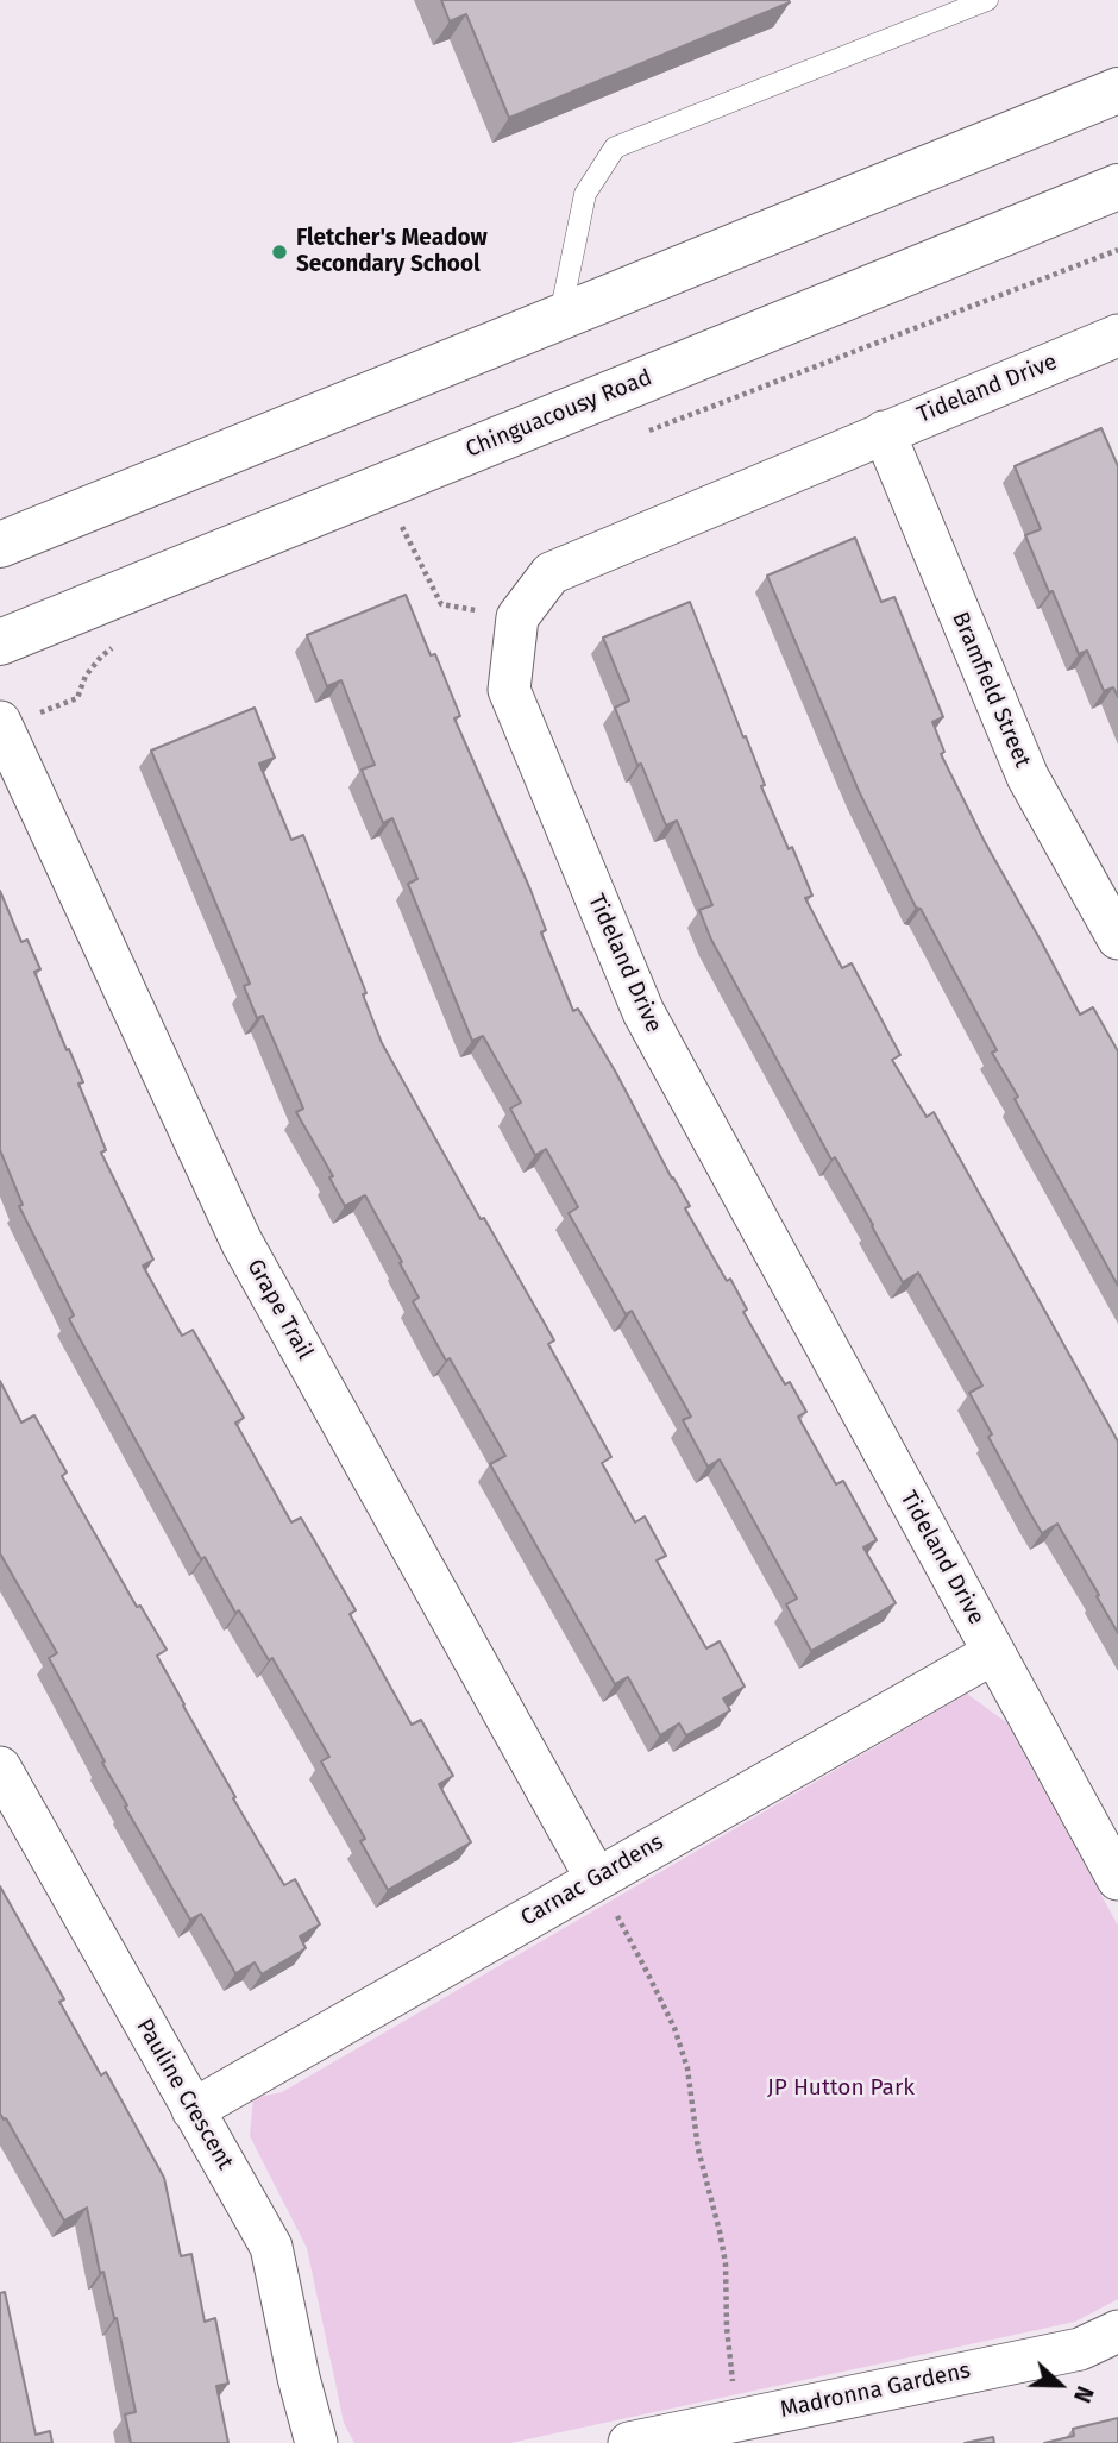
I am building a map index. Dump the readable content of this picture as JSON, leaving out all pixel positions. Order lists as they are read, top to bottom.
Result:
{
  "streets": {
    "main road": ["Chinguacousy Road"],
    "street": [
      "Tideland Drive",
      "Bramfield Street",
      "Grape Trail",
      "Carnac Gardens",
      "Pauline Crescent",
      "Madronna Gardens"
    ]
  },
  "crossings": [
    ["Tideland Drive", "Bramfield Street"],
    ["Tideland Drive", "Carnac Gardens"],
    ["Grape Trail", "Carnac Gardens"],
    ["Carnac Gardens", "Pauline Crescent"]
  ],
  "parks": ["JP Hutton Park"],
  "places": ["Fletcher's Meadow Secondary School"],
  "north": "right"
}
